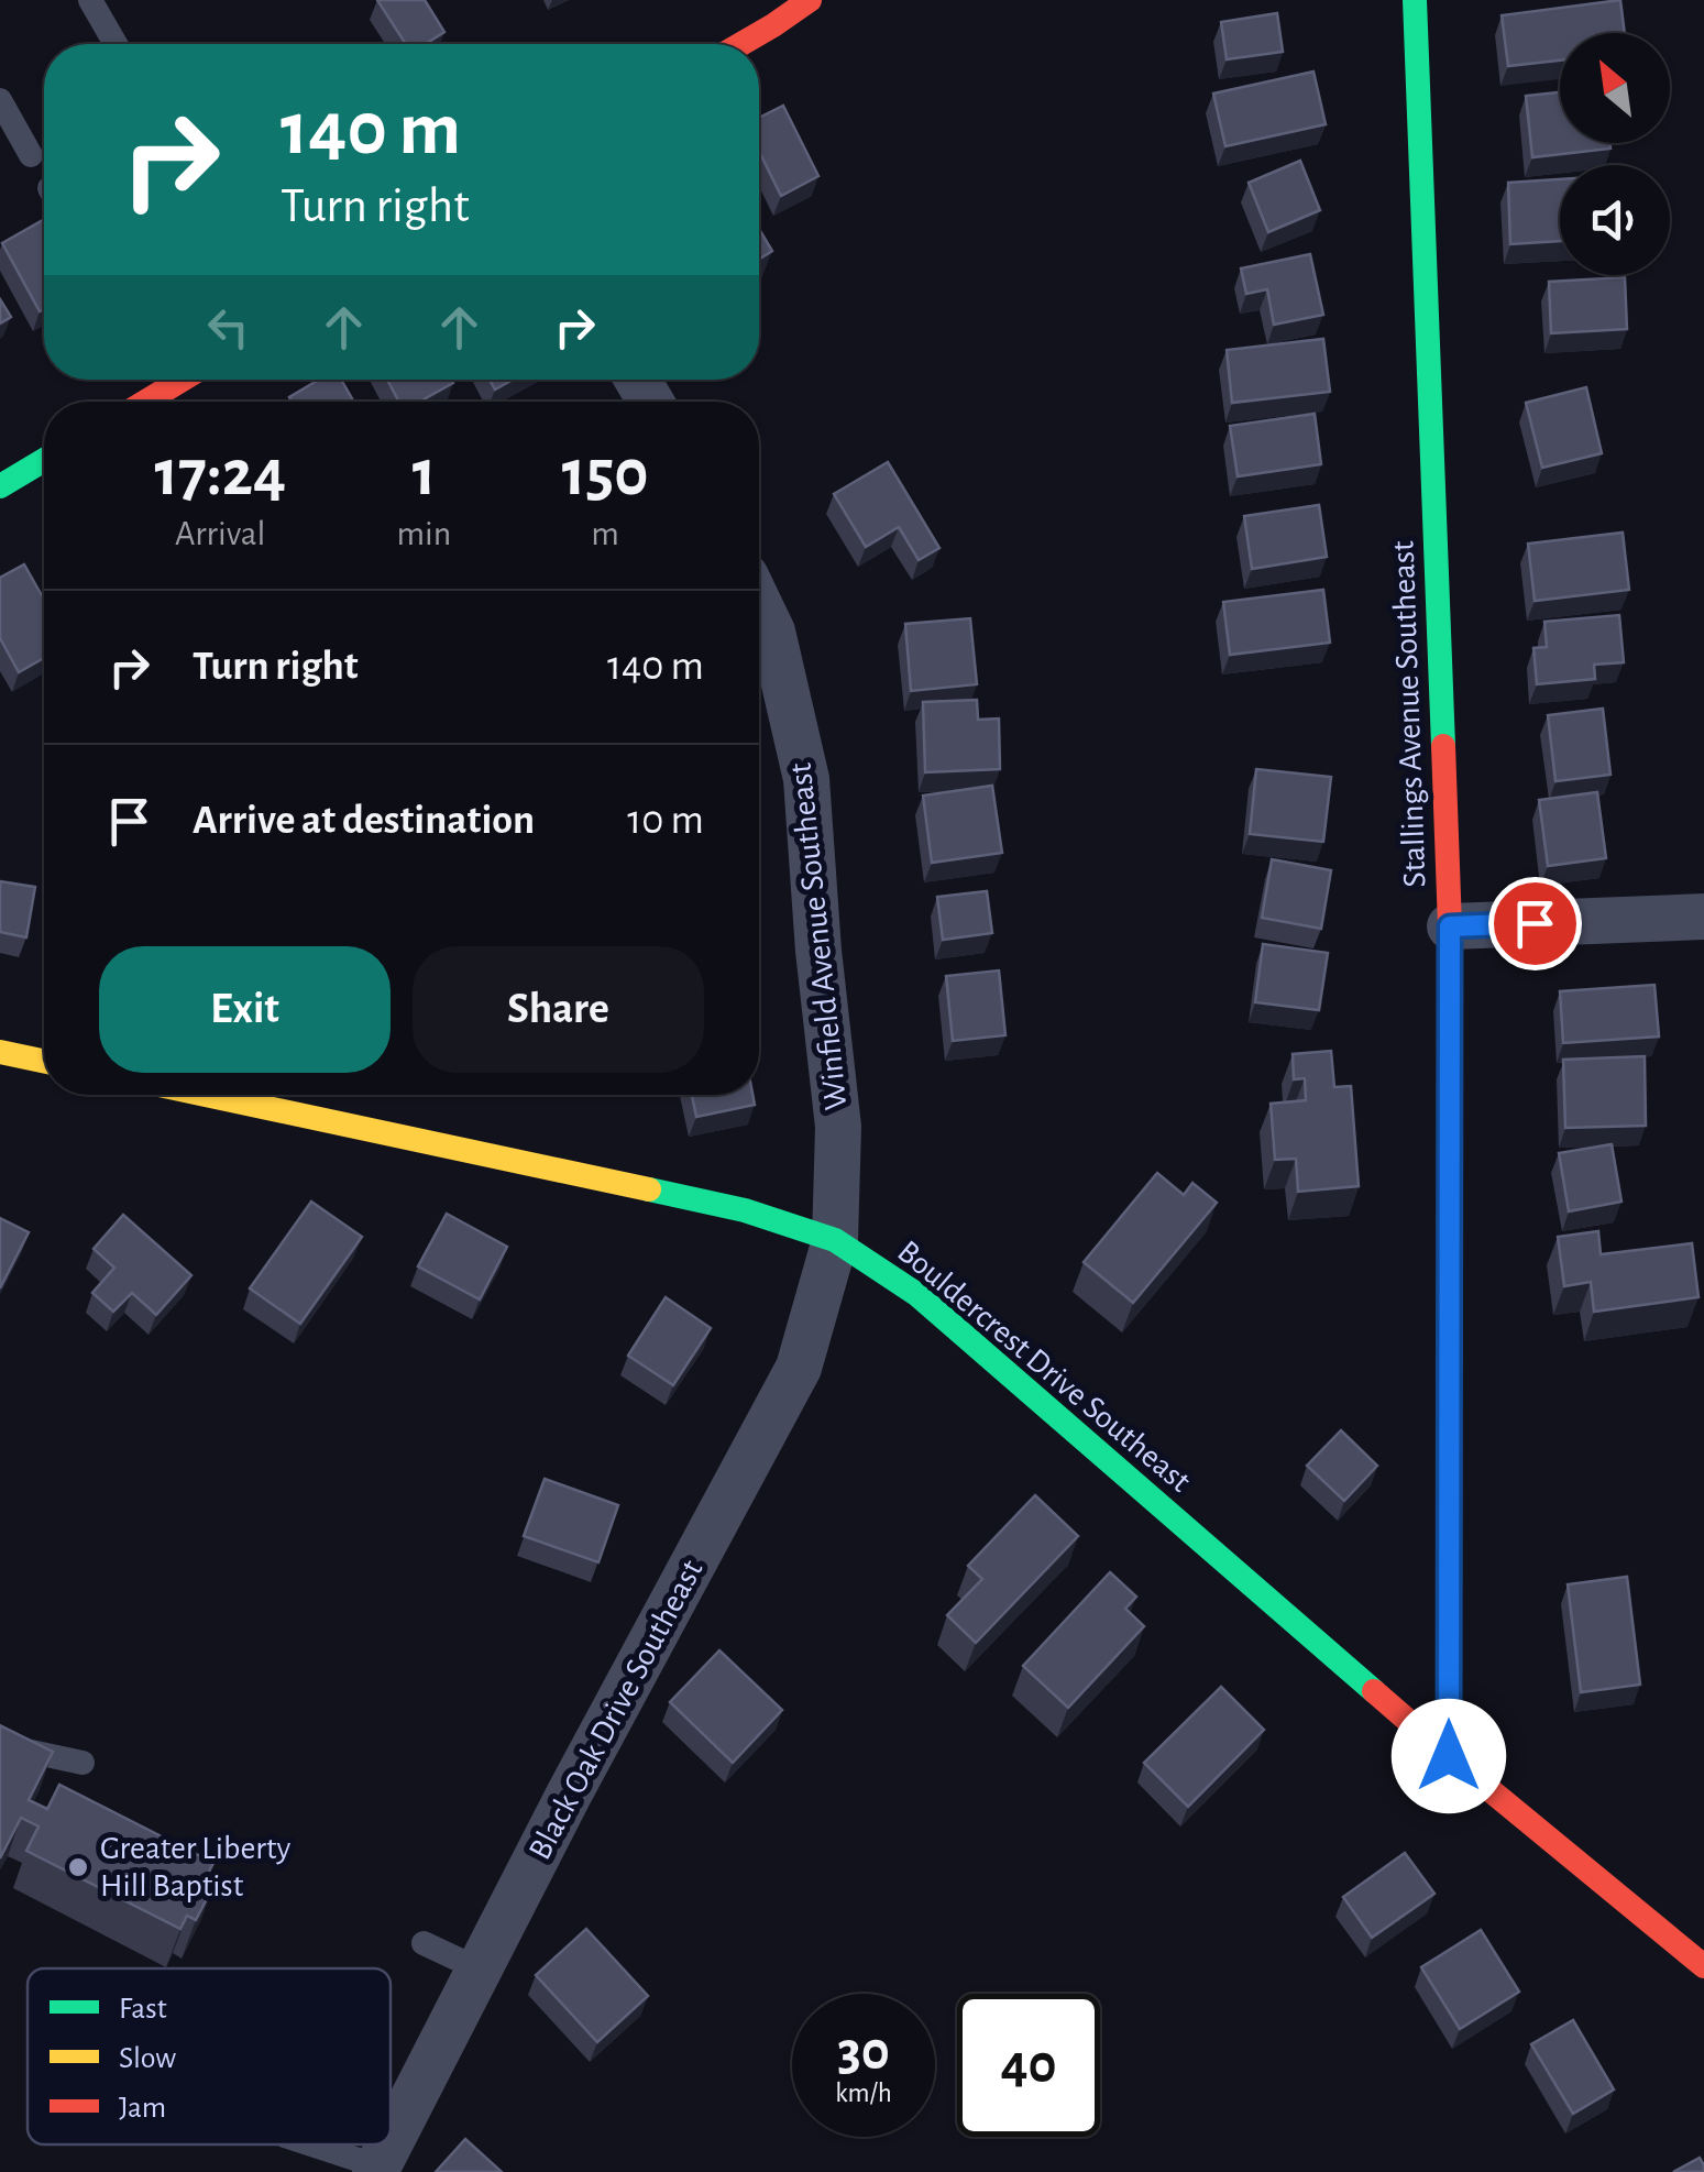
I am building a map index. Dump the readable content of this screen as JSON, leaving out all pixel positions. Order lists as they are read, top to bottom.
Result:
{
  "streets": {
    "street": [
      "Stallings Avenue Southeast",
      "Winfield Avenue Southeast",
      "Bouldercrest Drive Southeast",
      "Black Oak Drive Southeast"
    ]
  },
  "crossings": [
    ["Stallings Avenue Southeast", "Bouldercrest Drive Southeast"],
    ["Winfield Avenue Southeast", "Bouldercrest Drive Southeast"],
    ["Winfield Avenue Southeast", "Black Oak Drive Southeast"],
    ["Bouldercrest Drive Southeast", "Black Oak Drive Southeast"]
  ],
  "places": ["Greater Liberty Hill Baptist"],
  "legend": ["Fast", "Slow", "Jam"],
  "north": "top left",
  "page": {
    "turn": ["140 m", "Turn right"],
    "eta": [
      "17:24",
      "Arrival",
      "1",
      "min",
      "150",
      "m"
    ],
    "list": [
      {
        "name": "Turn right",
        "value": "140 m"
      },
      {
        "name": "Arrive at destination",
        "value": "10 m"
      }
    ],
    "buttons": ["Exit", "Share"],
    "speed": "30 km/h",
    "limit": "40"
  }
}
